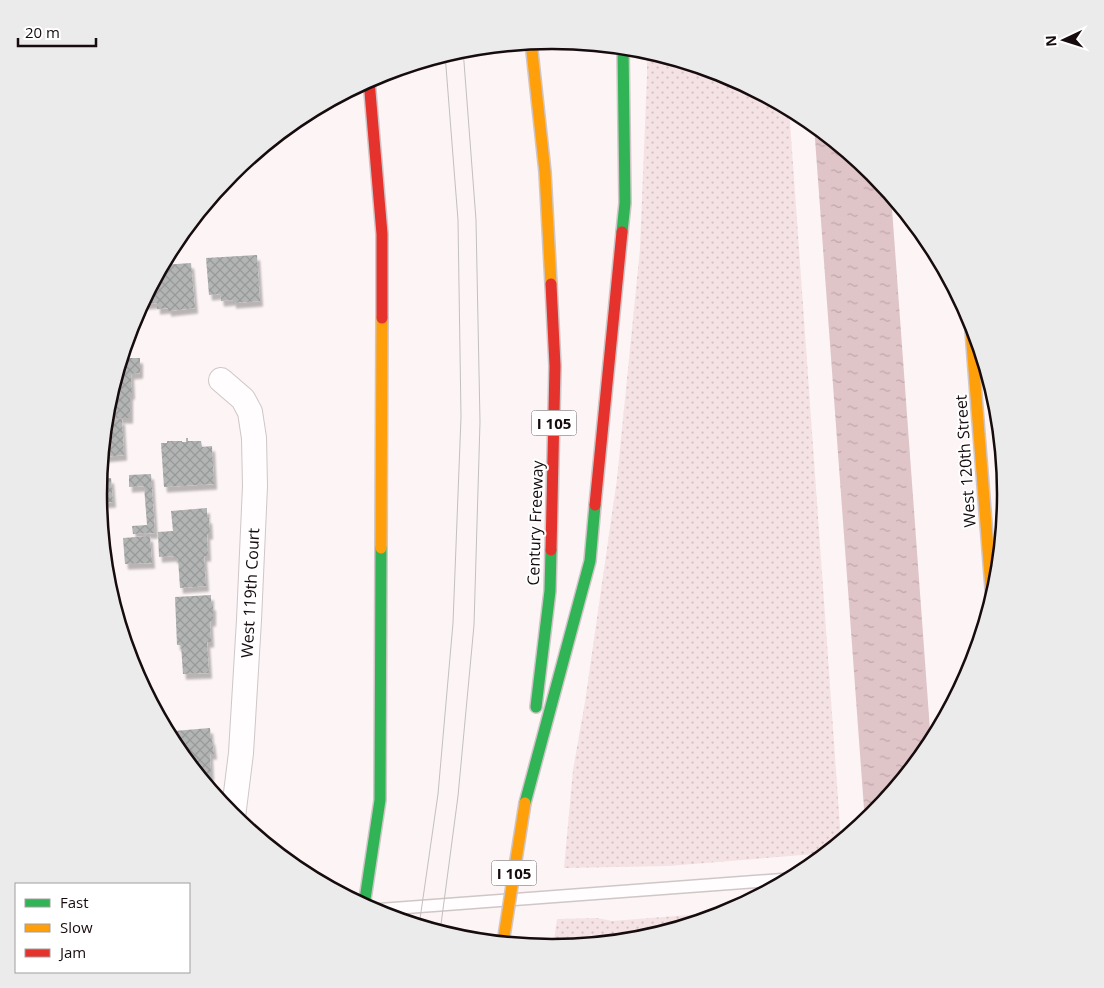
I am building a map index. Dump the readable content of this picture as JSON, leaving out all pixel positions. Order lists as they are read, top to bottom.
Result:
{
  "streets": {
    "main road": ["I 105", "West 120th Street", "Century Freeway"],
    "street": ["West 119th Court"]
  },
  "legend": ["Fast", "Slow", "Jam"],
  "scale_bar": "20 m",
  "north": "left"
}
